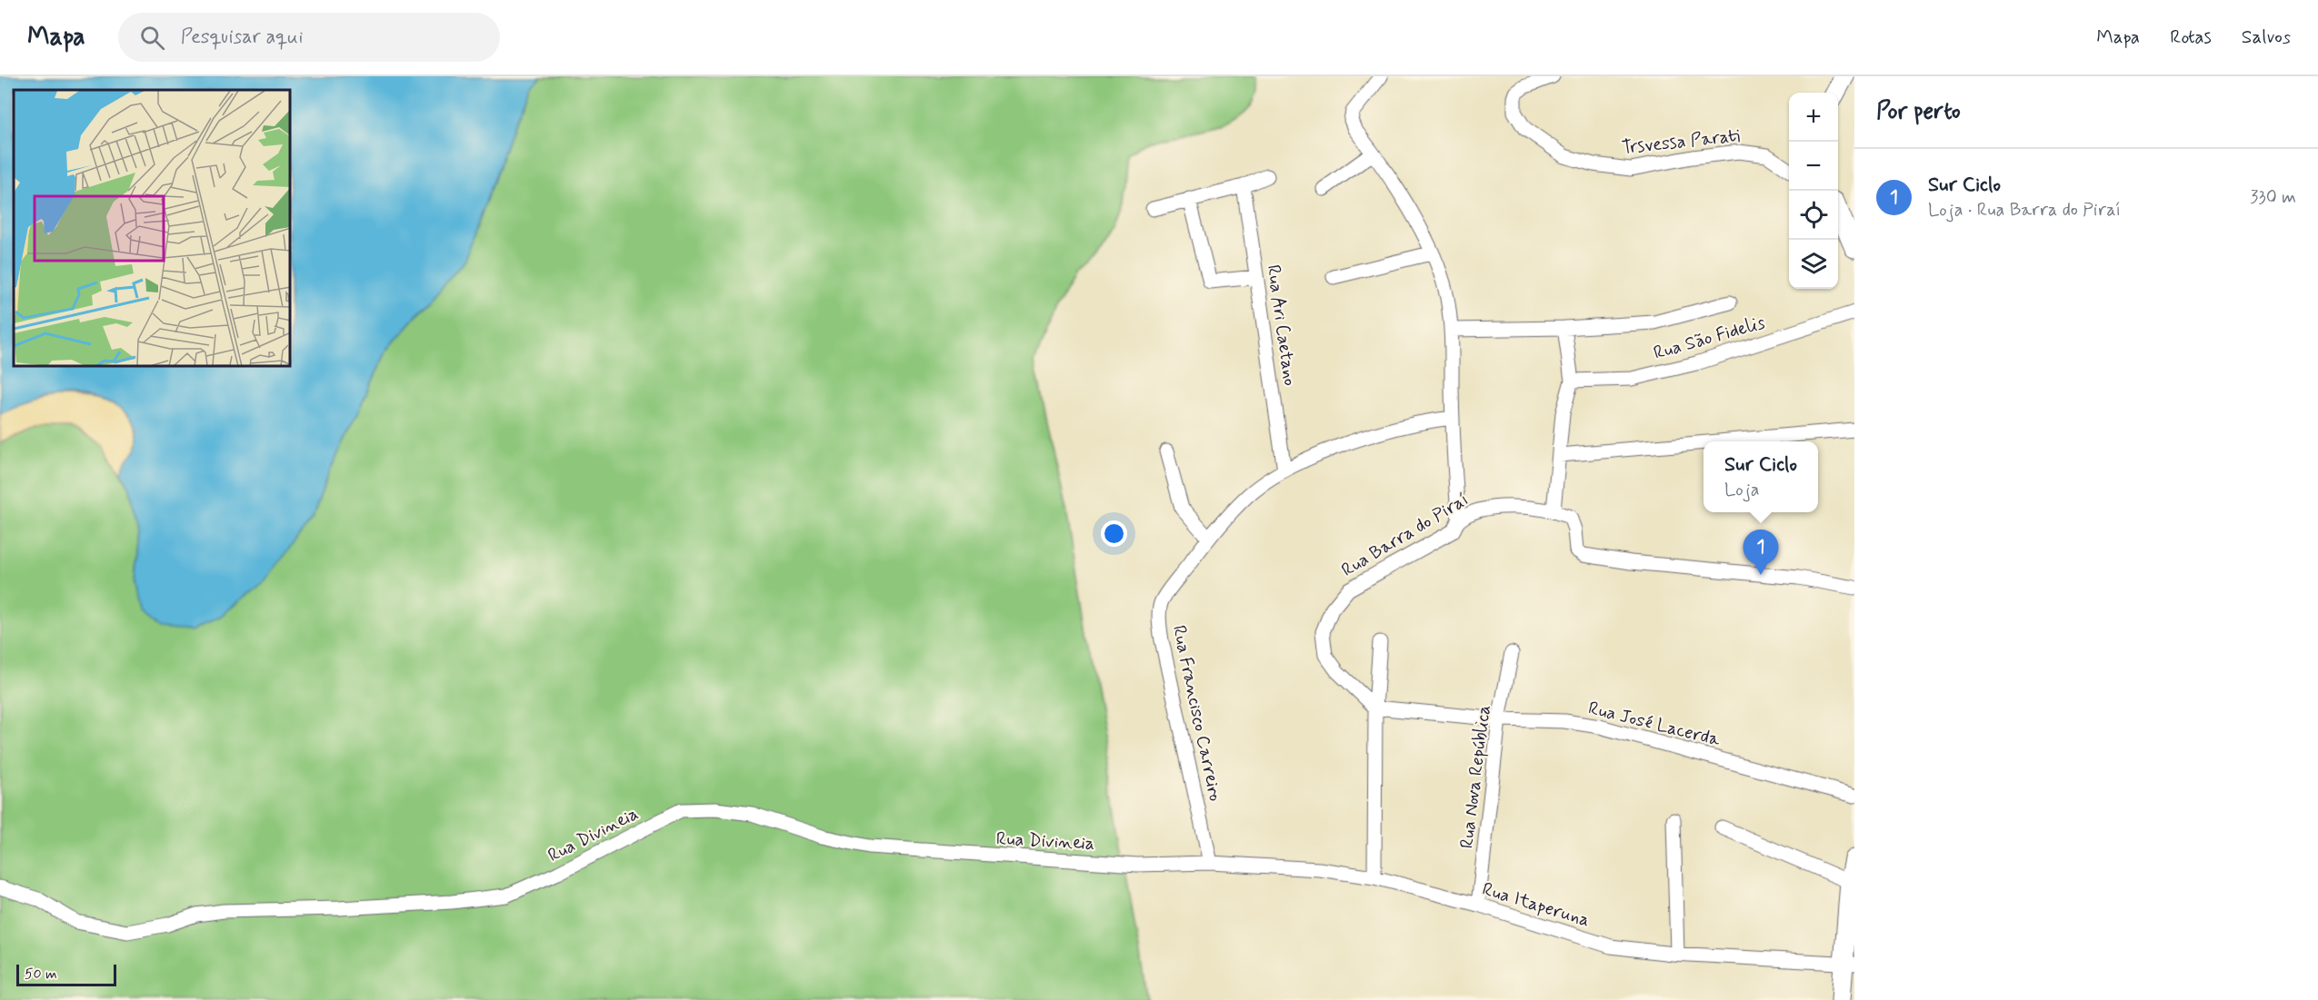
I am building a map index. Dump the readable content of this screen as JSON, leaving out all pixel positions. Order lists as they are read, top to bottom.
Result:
{
  "streets": {
    "street": [
      "Trsvessa Parati",
      "Rua Ari Caetano",
      "Rua São Fidelis",
      "Rua Barra do Piraí",
      "Rua Francisco Carreiro",
      "Rua José Lacerda",
      "Rua Nova República",
      "Rua Divineia",
      "Rua Itaperuna"
    ]
  },
  "crossings": [
    ["Rua Ari Caetano", "Rua Francisco Carreiro"],
    ["Rua Barra do Piraí", "Rua José Lacerda"],
    ["Rua Francisco Carreiro", "Rua Divineia"],
    ["Rua Francisco Carreiro", "Rua Itaperuna"],
    ["Rua José Lacerda", "Rua Nova República"],
    ["Rua Nova República", "Rua Itaperuna"],
    ["Rua Divineia", "Rua Itaperuna"]
  ],
  "scale_bar": "50 m",
  "page": {
    "header": "Mapa",
    "search": "Pesquisar aqui",
    "nav": ["Mapa", "Rotas", "Salvos"],
    "heading": "Por perto",
    "map_buttons": ["+", "−"],
    "list": [
      {
        "mark": "1",
        "name": "Sur Ciclo",
        "note": "Loja · Rua Barra do Piraí",
        "value": "330 m"
      }
    ],
    "popup": ["Sur Ciclo", "Loja"],
    "pins": "1",
    "scale": "50 m"
  }
}
